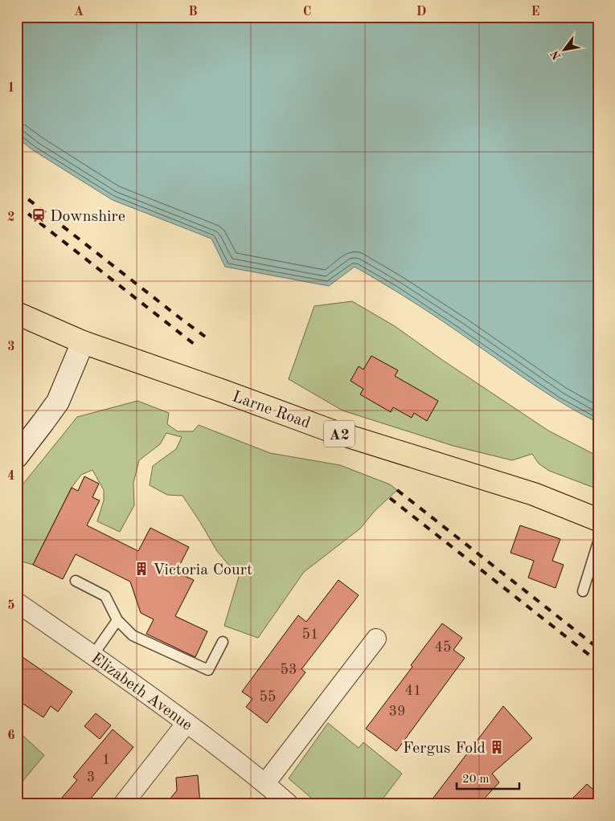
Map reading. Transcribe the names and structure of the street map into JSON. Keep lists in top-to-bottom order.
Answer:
{
  "streets": {
    "main road": ["Larne Road", "A2"],
    "street": ["Elizabeth Avenue"]
  },
  "places": {
    "station": ["Downshire"],
    "building": ["Victoria Court", "Fergus Fold"]
  },
  "house_numbers": [
    "51",
    "45",
    "53",
    "41",
    "55",
    "39",
    "1",
    "3"
  ],
  "scale_bar": "20 m",
  "north": "bottom left",
  "grid": {
    "columns": [
      "A",
      "B",
      "C",
      "D",
      "E"
    ],
    "rows": [
      "1",
      "2",
      "3",
      "4",
      "5",
      "6"
    ]
  }
}
